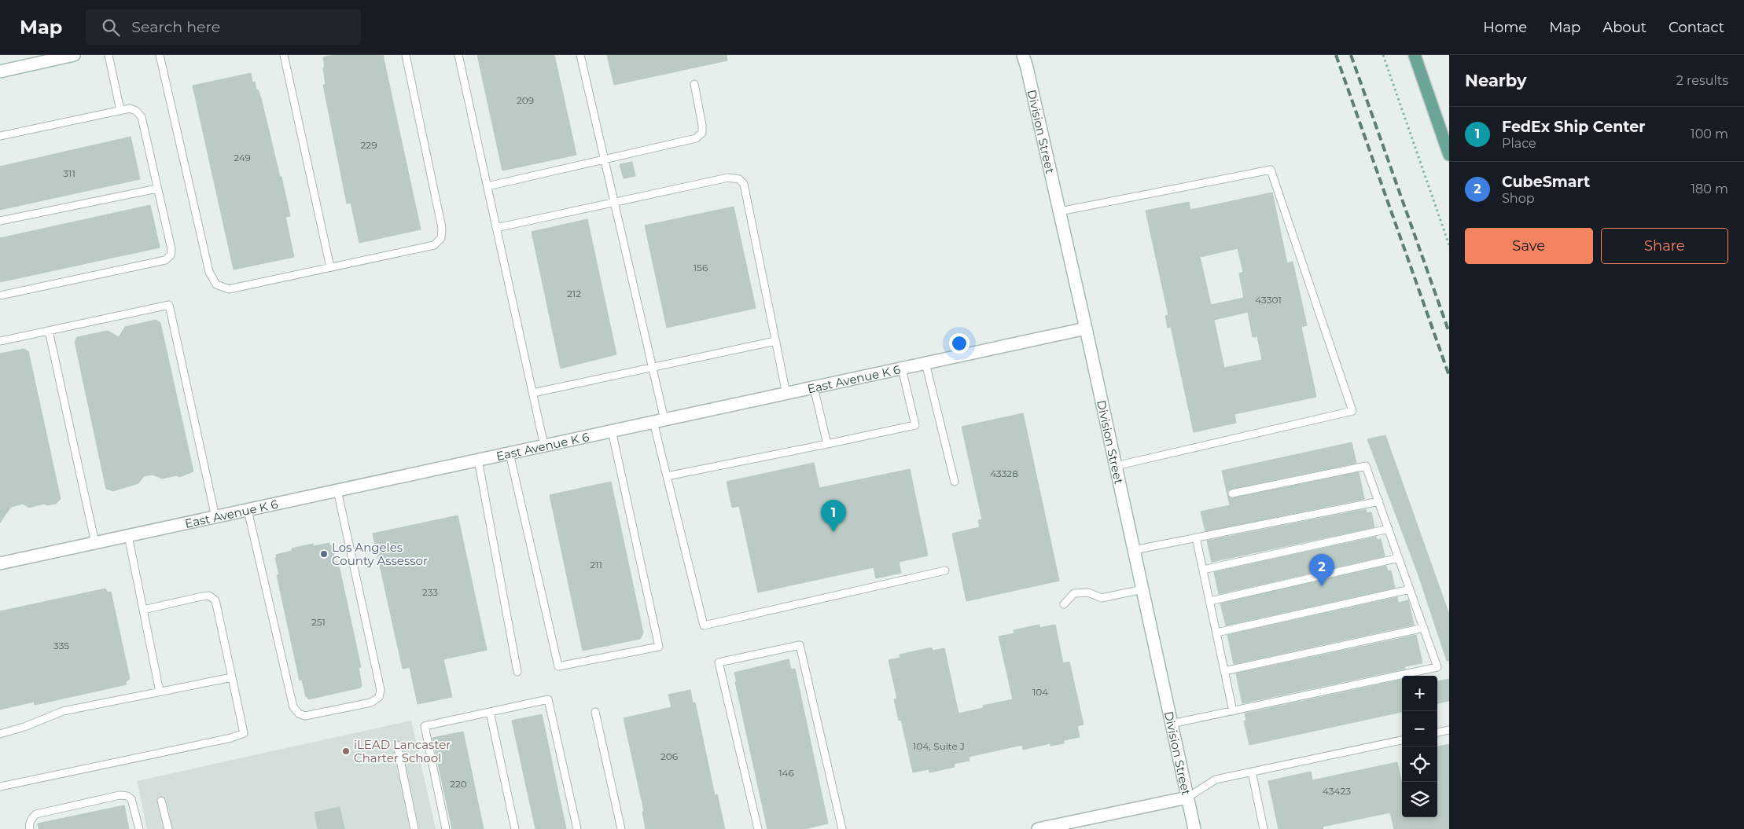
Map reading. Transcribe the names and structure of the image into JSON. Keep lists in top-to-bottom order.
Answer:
{
  "streets": {
    "street": ["Division Street", "East Avenue K 6"]
  },
  "crossings": [
    ["Division Street", "East Avenue K 6"]
  ],
  "places": ["Los Angeles County Assessor", "iLEAD Lancaster Charter School"],
  "house_numbers": [
    "209",
    "229",
    "249",
    "311",
    "156",
    "212",
    "43301",
    "43328",
    "211",
    "233",
    "251",
    "335",
    "104",
    "104, Suite J",
    "206",
    "146",
    "220",
    "43423"
  ],
  "page": {
    "header": "Map",
    "search": "Search here",
    "nav": [
      "Home",
      "Map",
      "About",
      "Contact"
    ],
    "heading": ["Nearby", "2 results"],
    "list": [
      {
        "mark": "1",
        "name": "FedEx Ship Center",
        "note": "Place",
        "value": "100 m"
      },
      {
        "mark": "2",
        "name": "CubeSmart",
        "note": "Shop",
        "value": "180 m"
      }
    ],
    "buttons": ["Save", "Share"],
    "pins": ["1", "2"],
    "map_buttons": ["+", "−"]
  }
}
